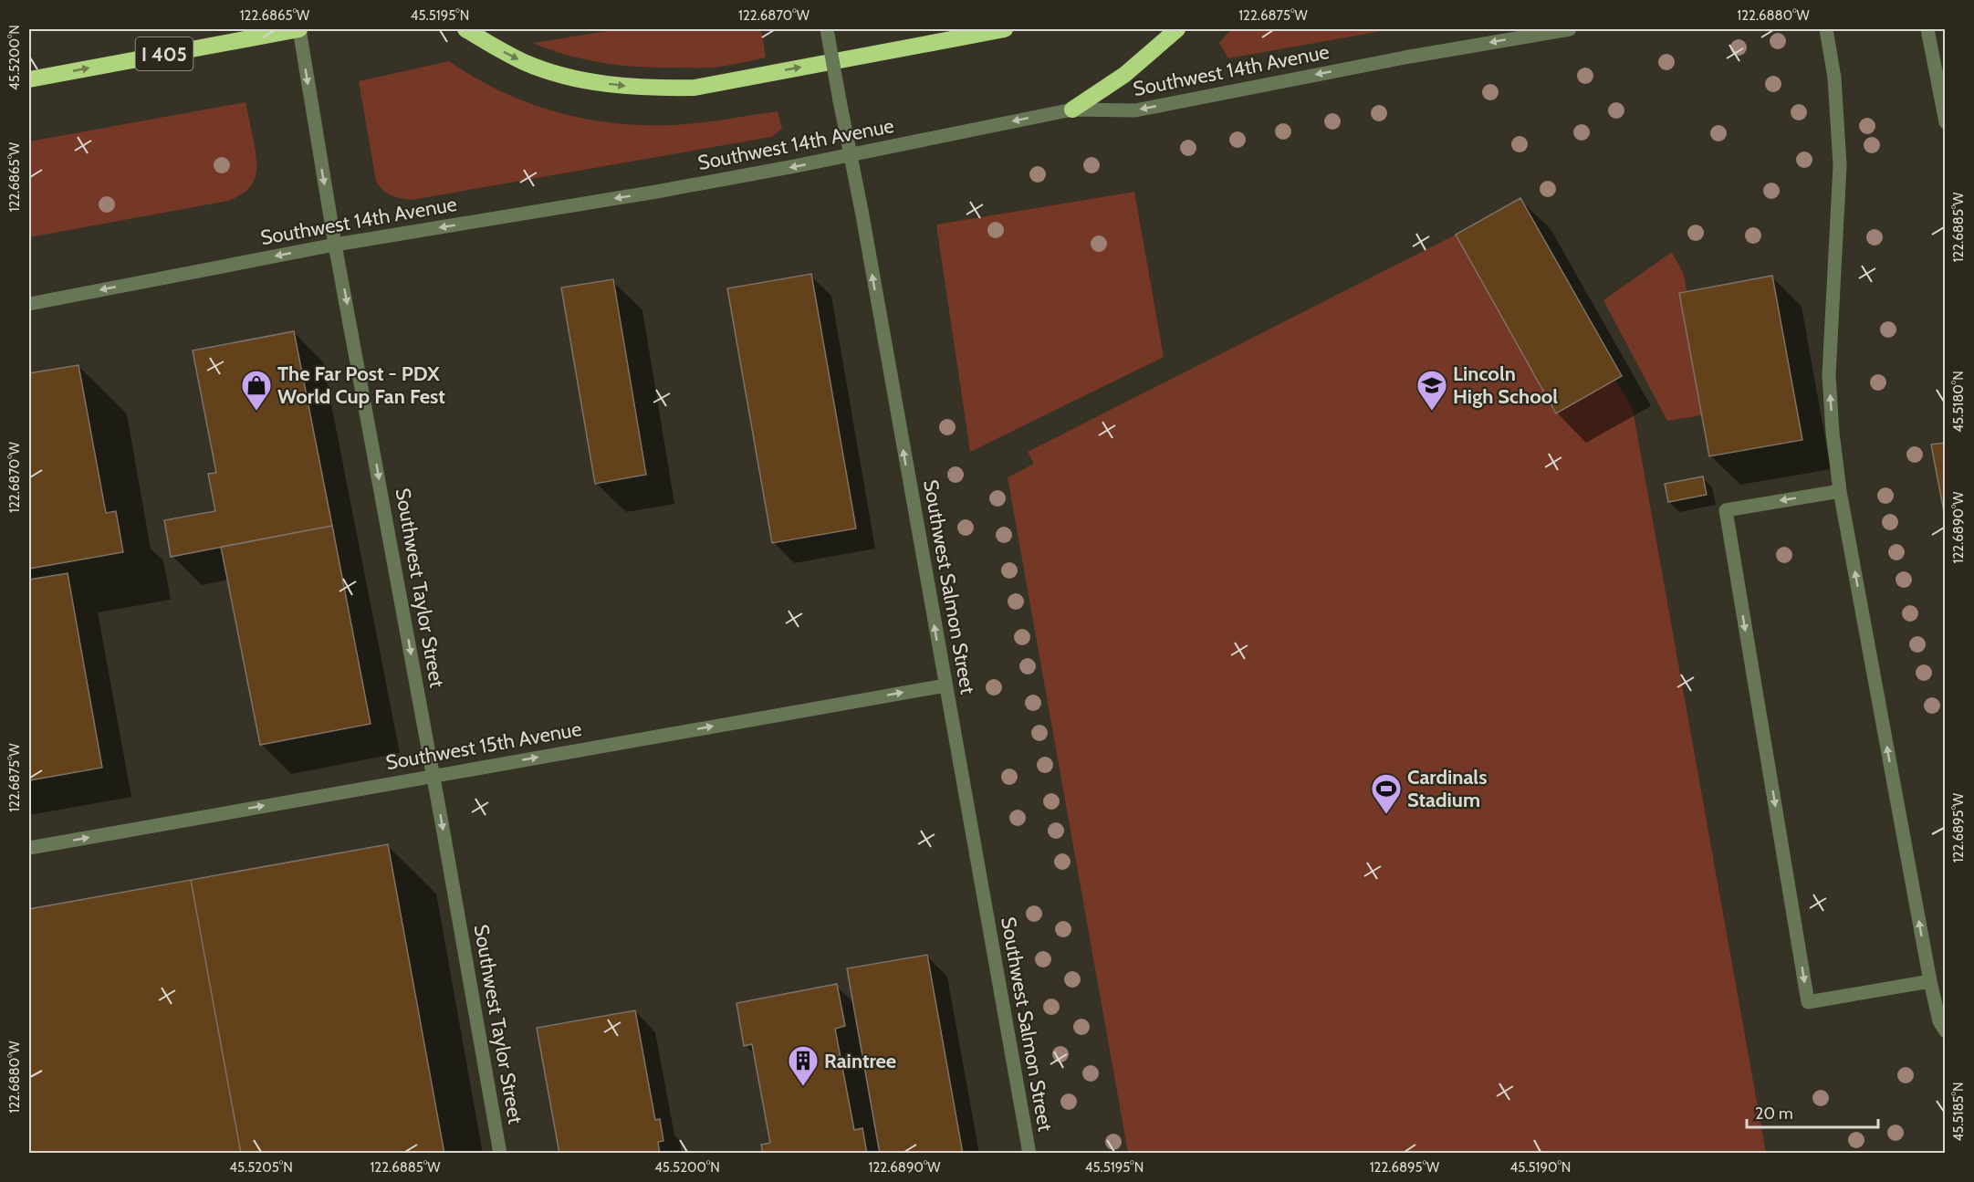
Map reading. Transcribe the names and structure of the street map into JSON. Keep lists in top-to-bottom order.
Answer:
{
  "streets": {
    "highway": ["I 405"],
    "street": [
      "Southwest 14th Avenue",
      "Southwest Salmon Street",
      "Southwest Taylor Street",
      "Southwest 15th Avenue"
    ]
  },
  "crossings": [
    ["I 405", "Southwest Taylor Street"],
    ["Southwest 14th Avenue", "Southwest Salmon Street"],
    ["Southwest 14th Avenue", "Southwest Taylor Street"],
    ["Southwest Salmon Street", "Southwest 15th Avenue"],
    ["Southwest Taylor Street", "Southwest 15th Avenue"]
  ],
  "one_way": [
    "Southwest 14th Avenue",
    "Southwest Salmon Street",
    "Southwest Taylor Street",
    "Southwest 15th Avenue"
  ],
  "places": {
    "shop": ["The Far Post - PDX World Cup Fan Fest"],
    "school or university": ["Lincoln High School"],
    "sports": ["Cardinals Stadium"],
    "building": ["Raintree"]
  },
  "scale_bar": "20 m",
  "coordinates": [
    "122.6865°W",
    "45.5195°N",
    "122.6870°W",
    "122.6875°W",
    "122.6880°W",
    "45.5200°N",
    "122.6885°W",
    "45.5180°N",
    "122.6890°W",
    "122.6895°W",
    "45.5185°N",
    "45.5205°N",
    "45.5190°N"
  ]
}
